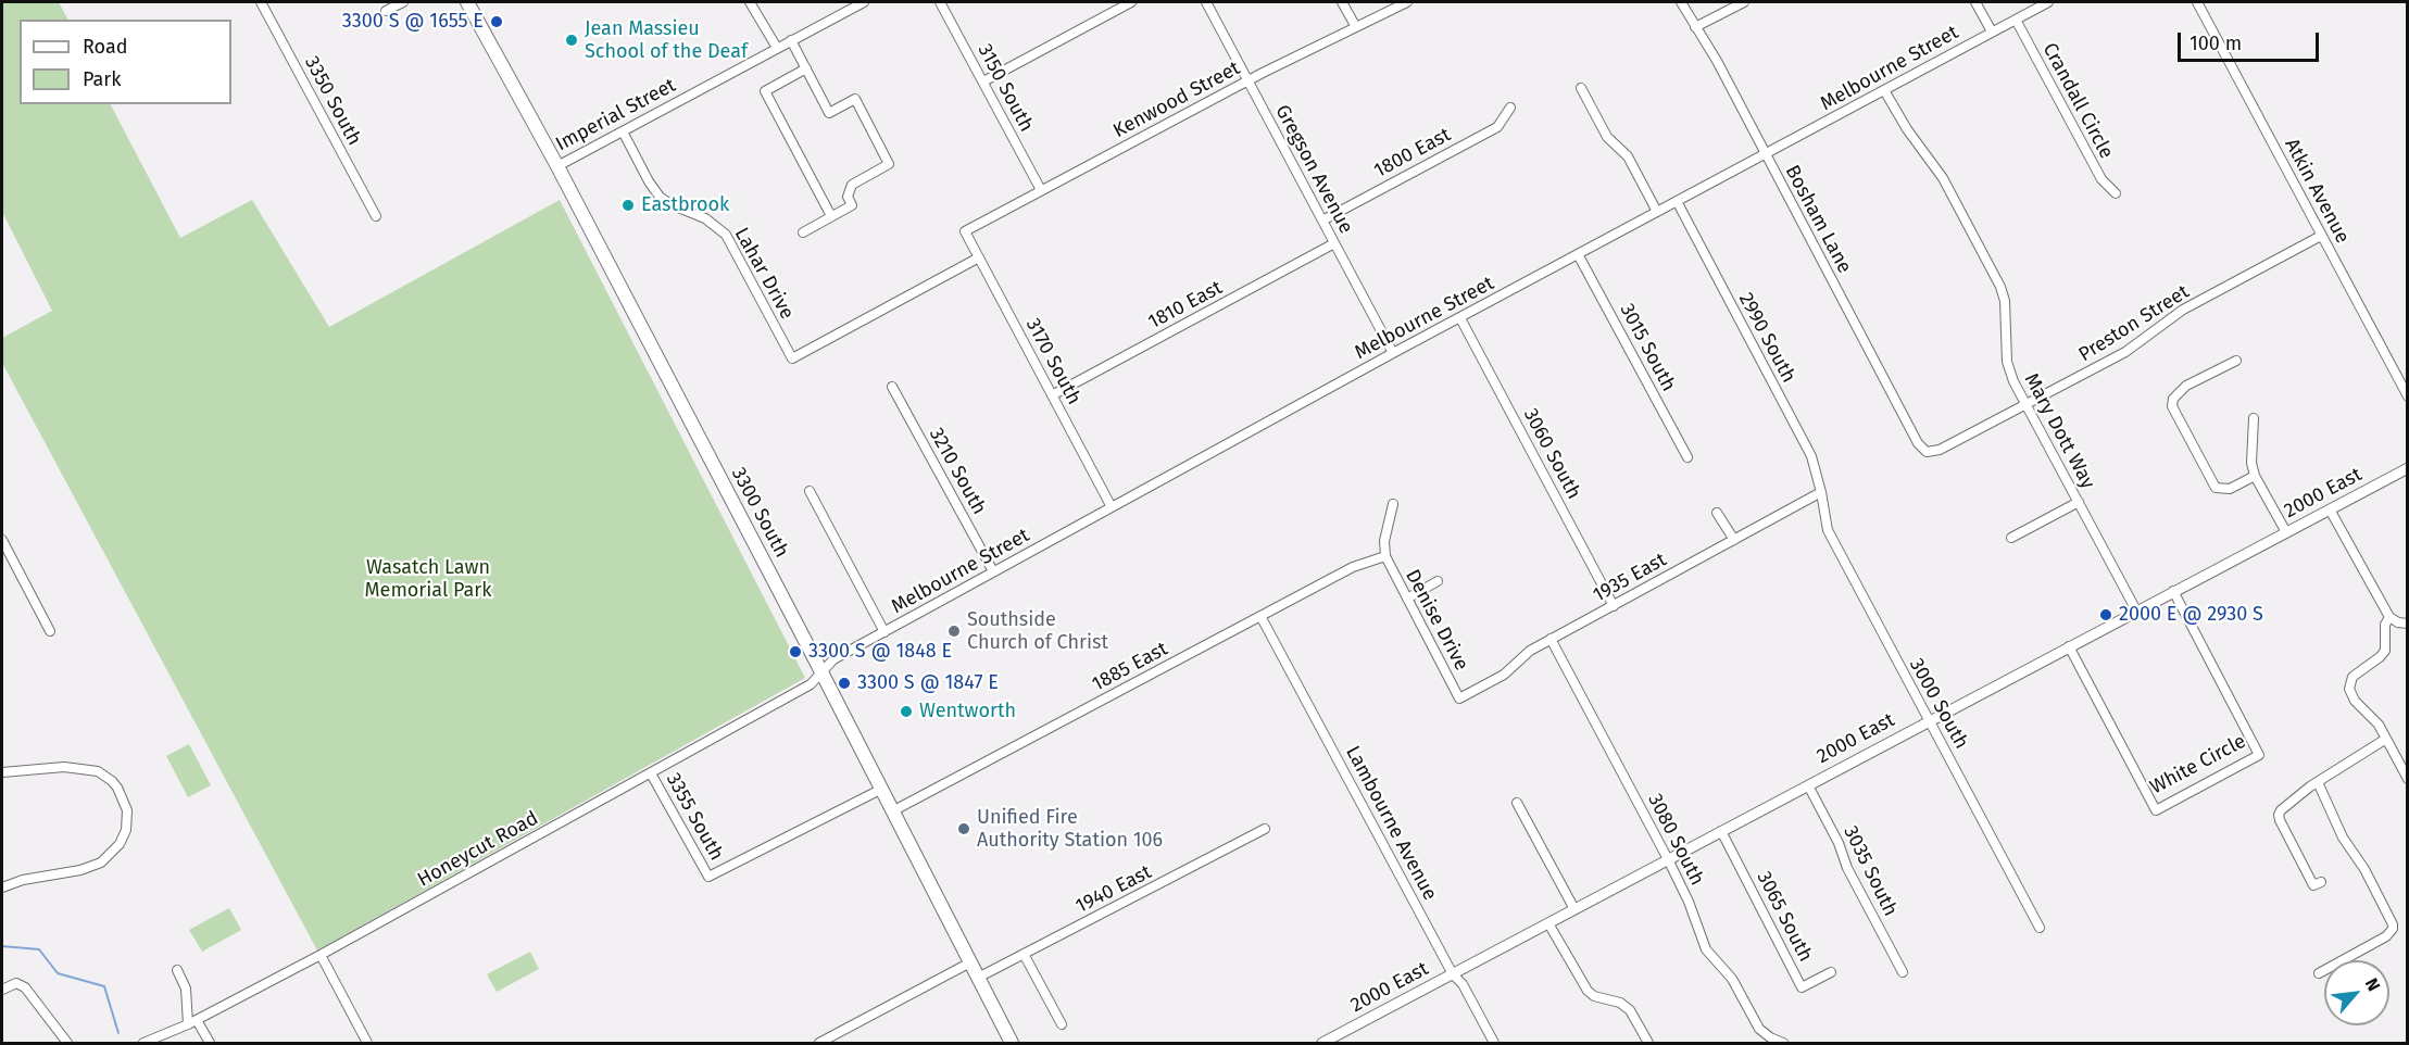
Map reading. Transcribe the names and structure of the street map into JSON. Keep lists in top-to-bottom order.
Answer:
{
  "streets": {
    "main road": ["3300 South"],
    "street": [
      "Melbourne Street",
      "3150 South",
      "Kenwood Street",
      "3350 South",
      "Crandall Circle",
      "Imperial Street",
      "1800 East",
      "Gregson Avenue",
      "Atkin Avenue",
      "Bosham Lane",
      "Lahar Drive",
      "1810 East",
      "Preston Street",
      "2990 South",
      "3015 South",
      "3170 South",
      "Mary Dott Way",
      "3060 South",
      "3210 South",
      "2000 East",
      "1935 East",
      "Denise Drive",
      "1885 East",
      "3000 South",
      "White Circle",
      "3355 South",
      "Lambourne Avenue",
      "3080 South",
      "Honeycut Road",
      "3035 South",
      "1940 East",
      "3065 South"
    ]
  },
  "crossings": [
    ["Melbourne Street", "Crandall Circle"],
    ["Melbourne Street", "Gregson Avenue"],
    ["Melbourne Street", "Bosham Lane"],
    ["Melbourne Street", "2990 South"],
    ["Melbourne Street", "3015 South"],
    ["Melbourne Street", "3170 South"],
    ["Melbourne Street", "Mary Dott Way"],
    ["Melbourne Street", "3060 South"],
    ["Melbourne Street", "3210 South"],
    ["Melbourne Street", "3300 South"],
    ["Melbourne Street", "Honeycut Road"],
    ["3150 South", "Kenwood Street"],
    ["Kenwood Street", "Gregson Avenue"],
    ["Kenwood Street", "3170 South"],
    ["Imperial Street", "Lahar Drive"],
    ["Imperial Street", "3300 South"],
    ["1800 East", "Gregson Avenue"],
    ["Gregson Avenue", "1810 East"],
    ["Atkin Avenue", "Preston Street"],
    ["Bosham Lane", "Preston Street"],
    ["Lahar Drive", "3170 South"],
    ["1810 East", "3170 South"],
    ["Preston Street", "Mary Dott Way"],
    ["2990 South", "1935 East"],
    ["2990 South", "3000 South"],
    ["Mary Dott Way", "2000 East"],
    ["3060 South", "1935 East"],
    ["2000 East", "3000 South"],
    ["2000 East", "White Circle"],
    ["2000 East", "Lambourne Avenue"],
    ["2000 East", "3080 South"],
    ["2000 East", "3035 South"],
    ["2000 East", "3065 South"],
    ["3300 South", "1885 East"],
    ["3300 South", "3355 South"],
    ["3300 South", "Honeycut Road"],
    ["3300 South", "1940 East"],
    ["1935 East", "Denise Drive"],
    ["1935 East", "3000 South"],
    ["1935 East", "3080 South"],
    ["Denise Drive", "1885 East"],
    ["1885 East", "Lambourne Avenue"],
    ["3355 South", "Honeycut Road"]
  ],
  "parks": ["Wasatch Lawn Memorial Park"],
  "places": [
    "3300 S @ 1655 E",
    "Jean Massieu School of the Deaf",
    "Eastbrook",
    "2000 E @ 2930 S",
    "Southside Church of Christ",
    "3300 S @ 1848 E",
    "3300 S @ 1847 E",
    "Wentworth",
    "Unified Fire Authority Station 106"
  ],
  "legend": ["Road", "Park"],
  "scale_bar": "100 m",
  "north": "top right"
}
